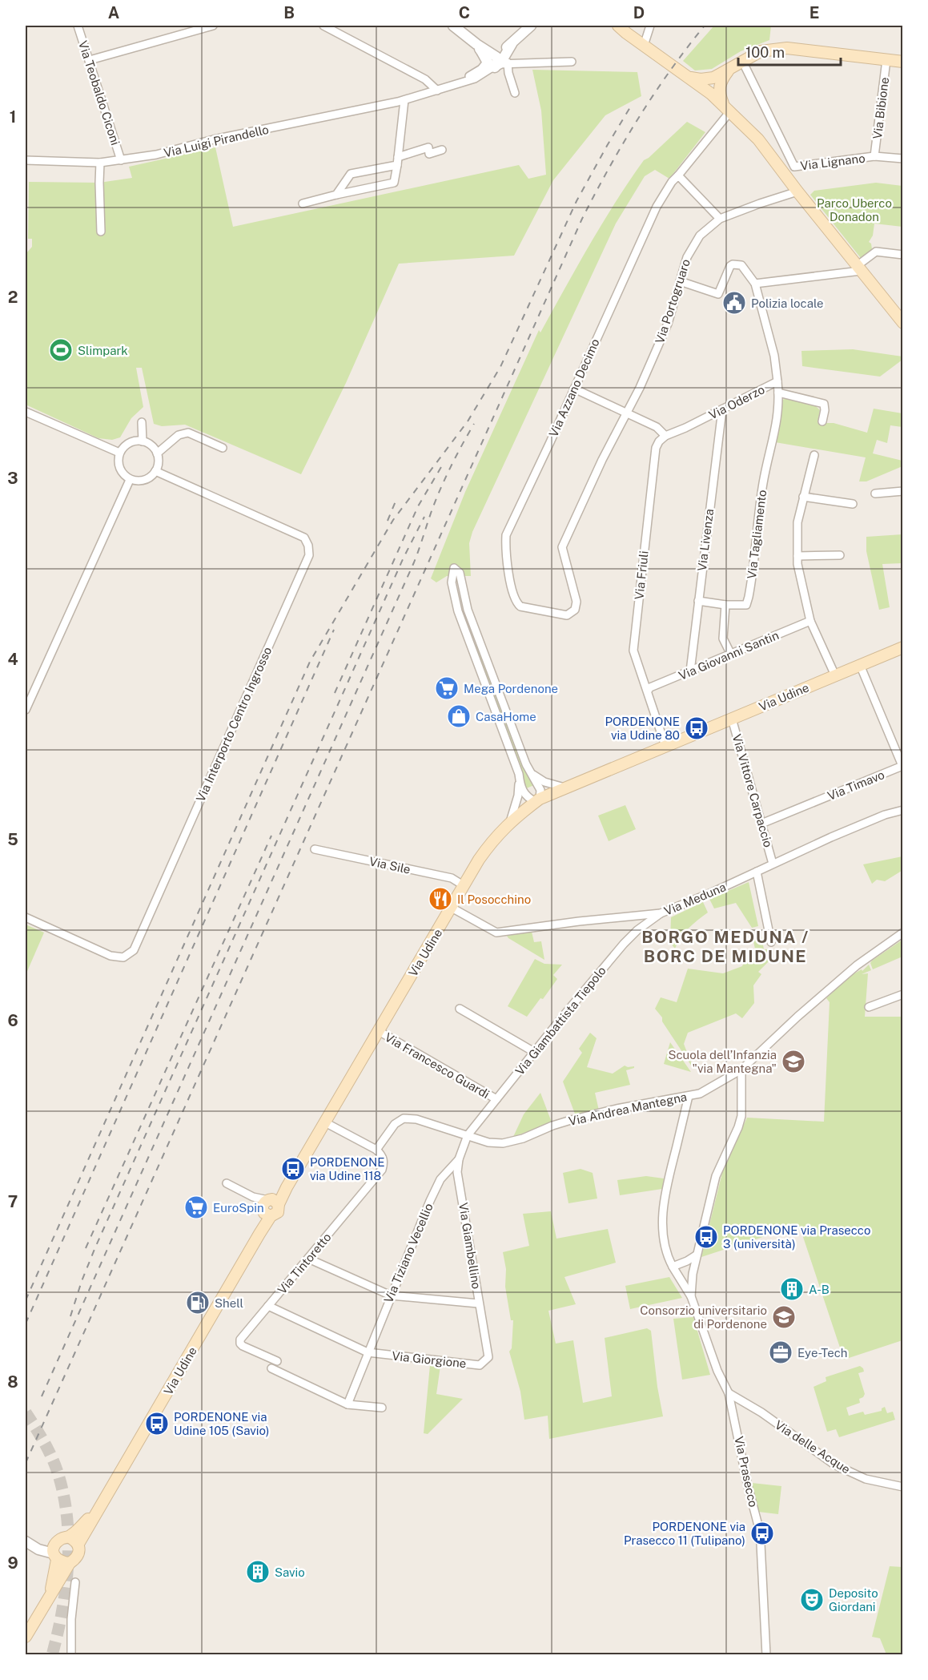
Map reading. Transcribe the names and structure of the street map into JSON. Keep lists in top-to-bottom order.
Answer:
{
  "streets": {
    "main road": ["Via Udine"],
    "street": [
      "Via Teobaldo Ciconi",
      "Via Bibione",
      "Via Luigi Pirandello",
      "Via Lignano",
      "Via Portogruaro",
      "Via Azzano Decimo",
      "Via Oderzo",
      "Via Tagliamento",
      "Via Livenza",
      "Via Friuli",
      "Via Giovanni Santin",
      "Via Interporto Centro Ingrosso",
      "Via Timavo",
      "Via Vittore Carpaccio",
      "Via Sile",
      "Via Meduna",
      "Via Giambattista Tiepolo",
      "Via Francesco Guardi",
      "Via Andrea Mantegna",
      "Via Giambellino",
      "Via Tiziano Vecellio",
      "Via Tintoretto",
      "Via Giorgione",
      "Via delle Acque",
      "Via Prasecco"
    ]
  },
  "crossings": [
    ["Via Teobaldo Ciconi", "Via Luigi Pirandello"],
    ["Via Bibione", "Via Lignano"],
    ["Via Portogruaro", "Via Azzano Decimo"],
    ["Via Portogruaro", "Via Oderzo"],
    ["Via Oderzo", "Via Tagliamento"],
    ["Via Oderzo", "Via Livenza"],
    ["Via Oderzo", "Via Friuli"],
    ["Via Livenza", "Via Giovanni Santin"],
    ["Via Friuli", "Via Giovanni Santin"],
    ["Via Friuli", "Via Udine"],
    ["Via Udine", "Via Timavo"],
    ["Via Udine", "Via Vittore Carpaccio"],
    ["Via Udine", "Via Sile"],
    ["Via Udine", "Via Meduna"],
    ["Via Udine", "Via Francesco Guardi"],
    ["Via Timavo", "Via Vittore Carpaccio"],
    ["Via Vittore Carpaccio", "Via Meduna"],
    ["Via Meduna", "Via Giambattista Tiepolo"],
    ["Via Giambattista Tiepolo", "Via Francesco Guardi"],
    ["Via Giambattista Tiepolo", "Via Andrea Mantegna"],
    ["Via Giambattista Tiepolo", "Via Giambellino"],
    ["Via Andrea Mantegna", "Via Giambellino"],
    ["Via Andrea Mantegna", "Via Tintoretto"],
    ["Via Andrea Mantegna", "Via Prasecco"],
    ["Via Giambellino", "Via Tiziano Vecellio"],
    ["Via Giambellino", "Via Giorgione"],
    ["Via Tiziano Vecellio", "Via Giorgione"],
    ["Via Tintoretto", "Via Giorgione"],
    ["Via delle Acque", "Via Prasecco"]
  ],
  "districts": ["BORGO MEDUNA / BORC DE MIDUNE"],
  "parks": ["Parco Uberco Donadon"],
  "places": {
    "public building": ["Polizia locale"],
    "sports": ["Slimpark"],
    "supermarket": ["Mega Pordenone", "EuroSpin"],
    "shop": ["CasaHome"],
    "bus stop": [
      "PORDENONE via Udine 80",
      "PORDENONE via Udine 118",
      "PORDENONE via Prasecco 3 (università)",
      "PORDENONE via Udine 105 (Savio)",
      "PORDENONE via Prasecco 11 (Tulipano)"
    ],
    "restaurant": ["Il Posocchino"],
    "school or university": ["Scuola dell’Infanzia \"via Mantegna\"", "Consorzio universitario di Pordenone"],
    "building": ["A-B", "Savio"],
    "fuel station": ["Shell"],
    "office": ["Eye-Tech"],
    "theatre": ["Deposito Giordani"]
  },
  "scale_bar": "100 m",
  "grid": {
    "columns": [
      "A",
      "B",
      "C",
      "D",
      "E"
    ],
    "rows": [
      "1",
      "2",
      "3",
      "4",
      "5",
      "6",
      "7",
      "8",
      "9"
    ]
  }
}
